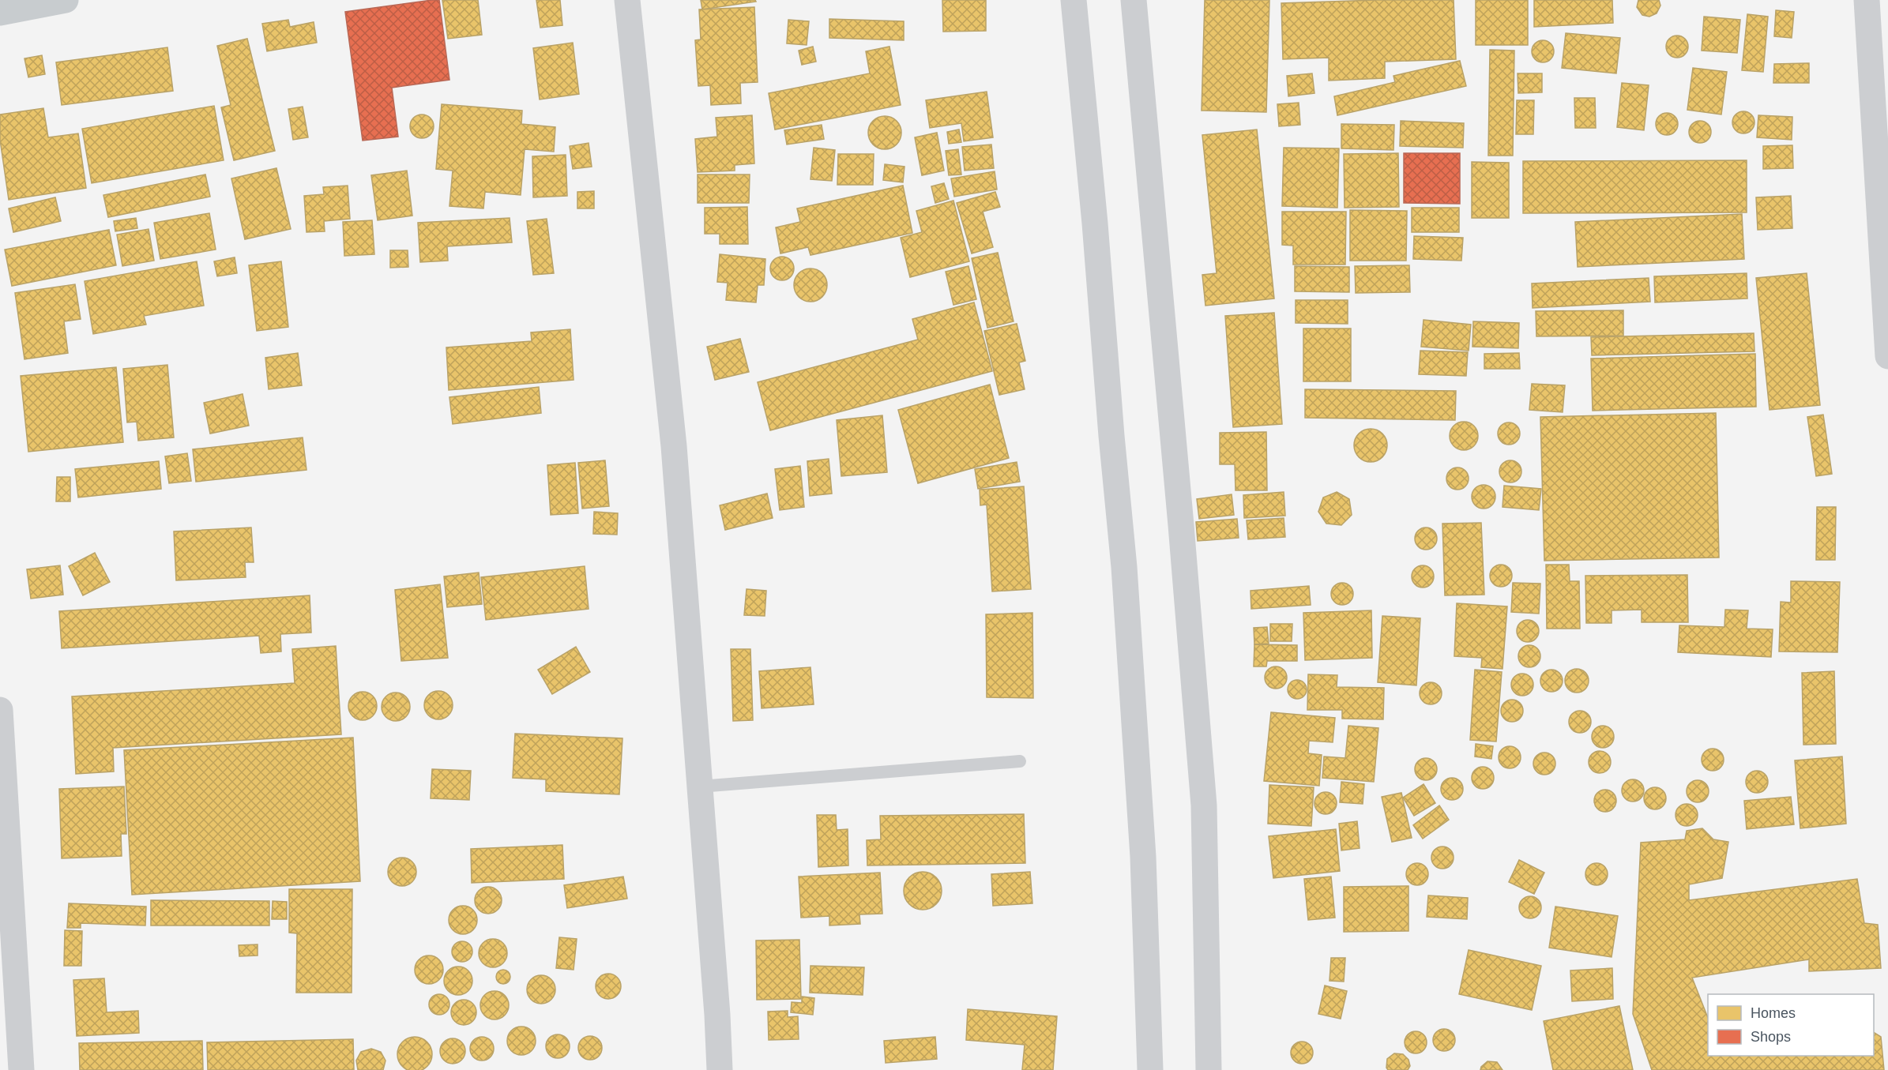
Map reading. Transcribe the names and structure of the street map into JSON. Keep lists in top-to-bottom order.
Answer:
{
  "legend": ["Homes", "Shops"]
}
